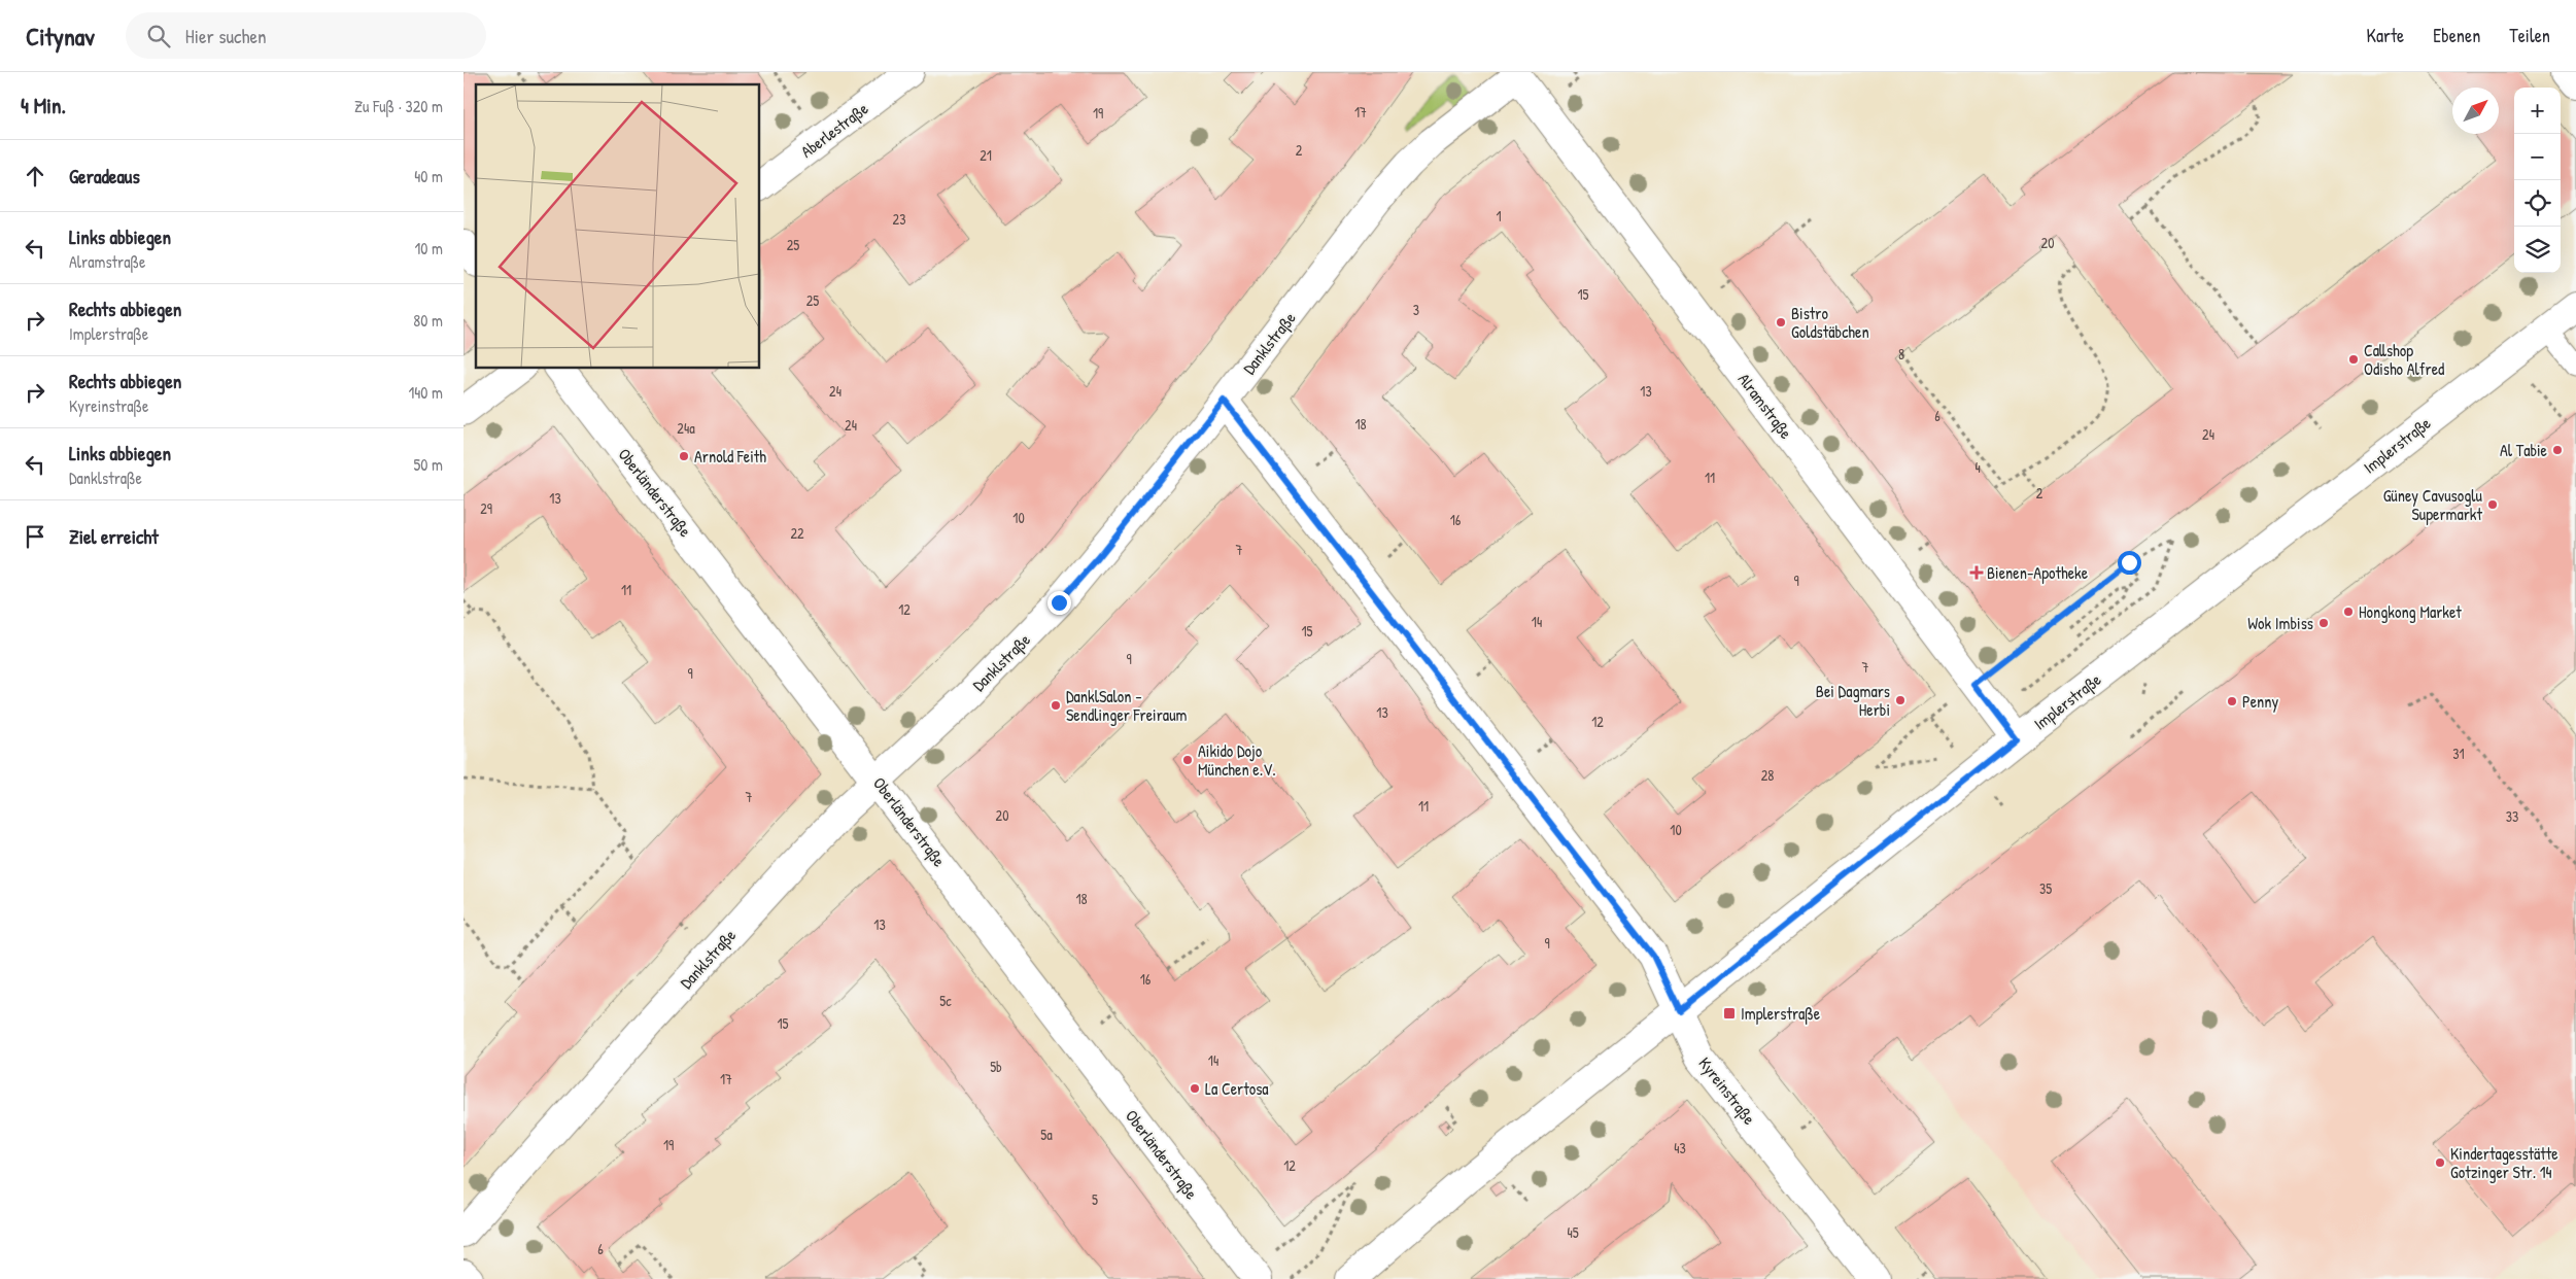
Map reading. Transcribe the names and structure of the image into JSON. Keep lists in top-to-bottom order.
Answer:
{
  "streets": {
    "street": [
      "Aberlestraße",
      "Danklstraße",
      "Alramstraße",
      "Implerstraße",
      "Oberländerstraße",
      "Kyreinstraße"
    ]
  },
  "crossings": [
    ["Danklstraße", "Alramstraße"],
    ["Danklstraße", "Oberländerstraße"],
    ["Danklstraße", "Kyreinstraße"],
    ["Alramstraße", "Implerstraße"],
    ["Implerstraße", "Kyreinstraße"]
  ],
  "places": {
    "other": [
      "Bistro Goldstäbchen",
      "Callshop Odisho Alfred",
      "Al Tabie",
      "Arnold Feith",
      "Güney Cavusoglu Supermarkt",
      "Hongkong Market",
      "Wok Imbiss",
      "Bei Dagmars Herbi",
      "Penny",
      "DanklSalon - Sendlinger Freiraum",
      "Aikido Dojo München e.V.",
      "La Certosa",
      "Kindertagesstätte Gotzinger Str. 14"
    ],
    "health": ["Bienen-Apotheke"],
    "transit": ["Implerstraße"]
  },
  "house_numbers": [
    "17",
    "19",
    "2",
    "21",
    "1",
    "23",
    "20",
    "25",
    "15",
    "25",
    "3",
    "8",
    "24",
    "13",
    "6",
    "18",
    "24",
    "24a",
    "24",
    "4",
    "11",
    "2",
    "13",
    "29",
    "10",
    "16",
    "22",
    "7",
    "9",
    "11",
    "12",
    "14",
    "15",
    "9",
    "7",
    "9",
    "13",
    "12",
    "31",
    "28",
    "7",
    "11",
    "20",
    "33",
    "10",
    "35",
    "18",
    "13",
    "9",
    "16",
    "5c",
    "15",
    "14",
    "5b",
    "17",
    "5a",
    "19",
    "43",
    "12",
    "5",
    "45",
    "6"
  ],
  "north": "top right",
  "page": {
    "header": "Citynav",
    "search": "Hier suchen",
    "nav": ["Karte", "Ebenen", "Teilen"],
    "heading": ["4 Min.", "Zu Fuß · 320 m"],
    "map_buttons": ["+", "−"],
    "list": [
      ["Geradeaus", "40 m"],
      ["Links abbiegen", "Alramstraße", "10 m"],
      ["Rechts abbiegen", "Implerstraße", "80 m"],
      ["Rechts abbiegen", "Kyreinstraße", "140 m"],
      ["Links abbiegen", "Danklstraße", "50 m"],
      "Ziel erreicht"
    ]
  }
}
